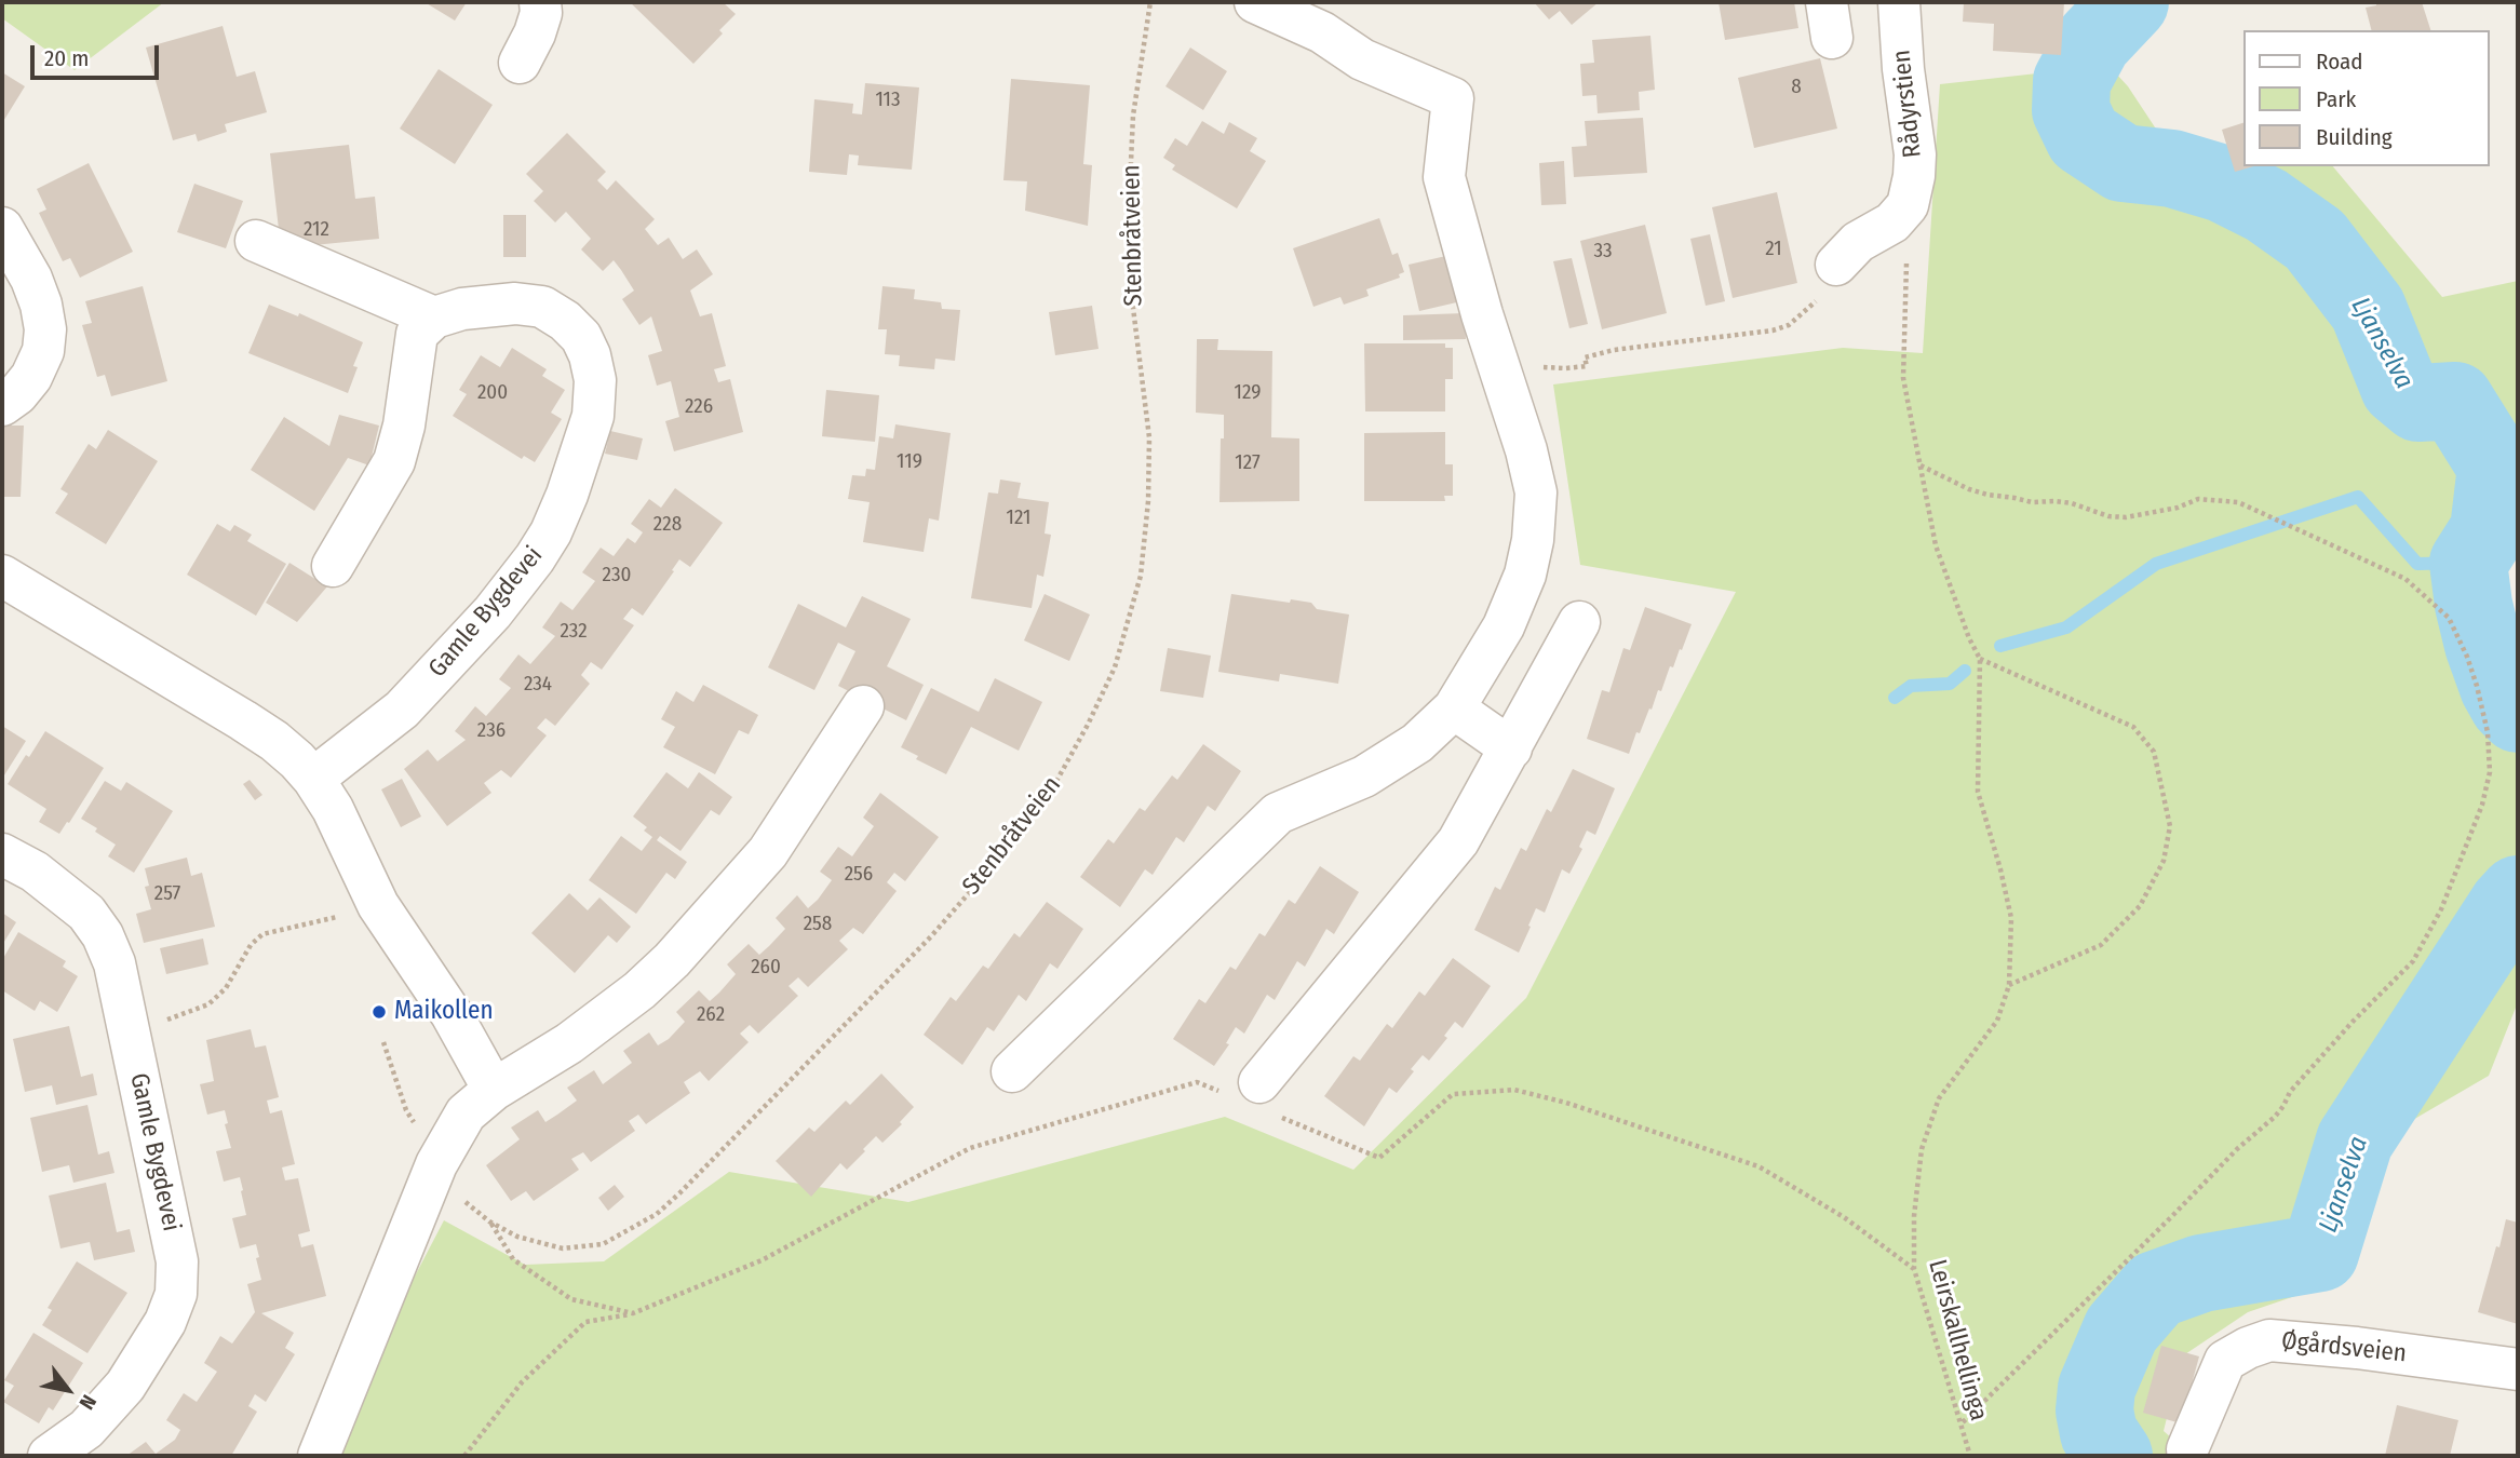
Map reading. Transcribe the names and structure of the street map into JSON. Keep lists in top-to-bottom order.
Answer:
{
  "streets": {
    "street": ["Rådyrstien", "Gamle Bygdevei", "Øgårdsveien"],
    "path": ["Stenbråtveien", "Leirskallhellinga"]
  },
  "water": ["Ljanselva"],
  "places": ["Maikollen"],
  "house_numbers": [
    "8",
    "113",
    "212",
    "21",
    "33",
    "200",
    "129",
    "226",
    "119",
    "127",
    "121",
    "228",
    "230",
    "232",
    "234",
    "236",
    "256",
    "257",
    "258",
    "260",
    "262"
  ],
  "legend": ["Road", "Park", "Building"],
  "scale_bar": "20 m",
  "north": "bottom right"
}
